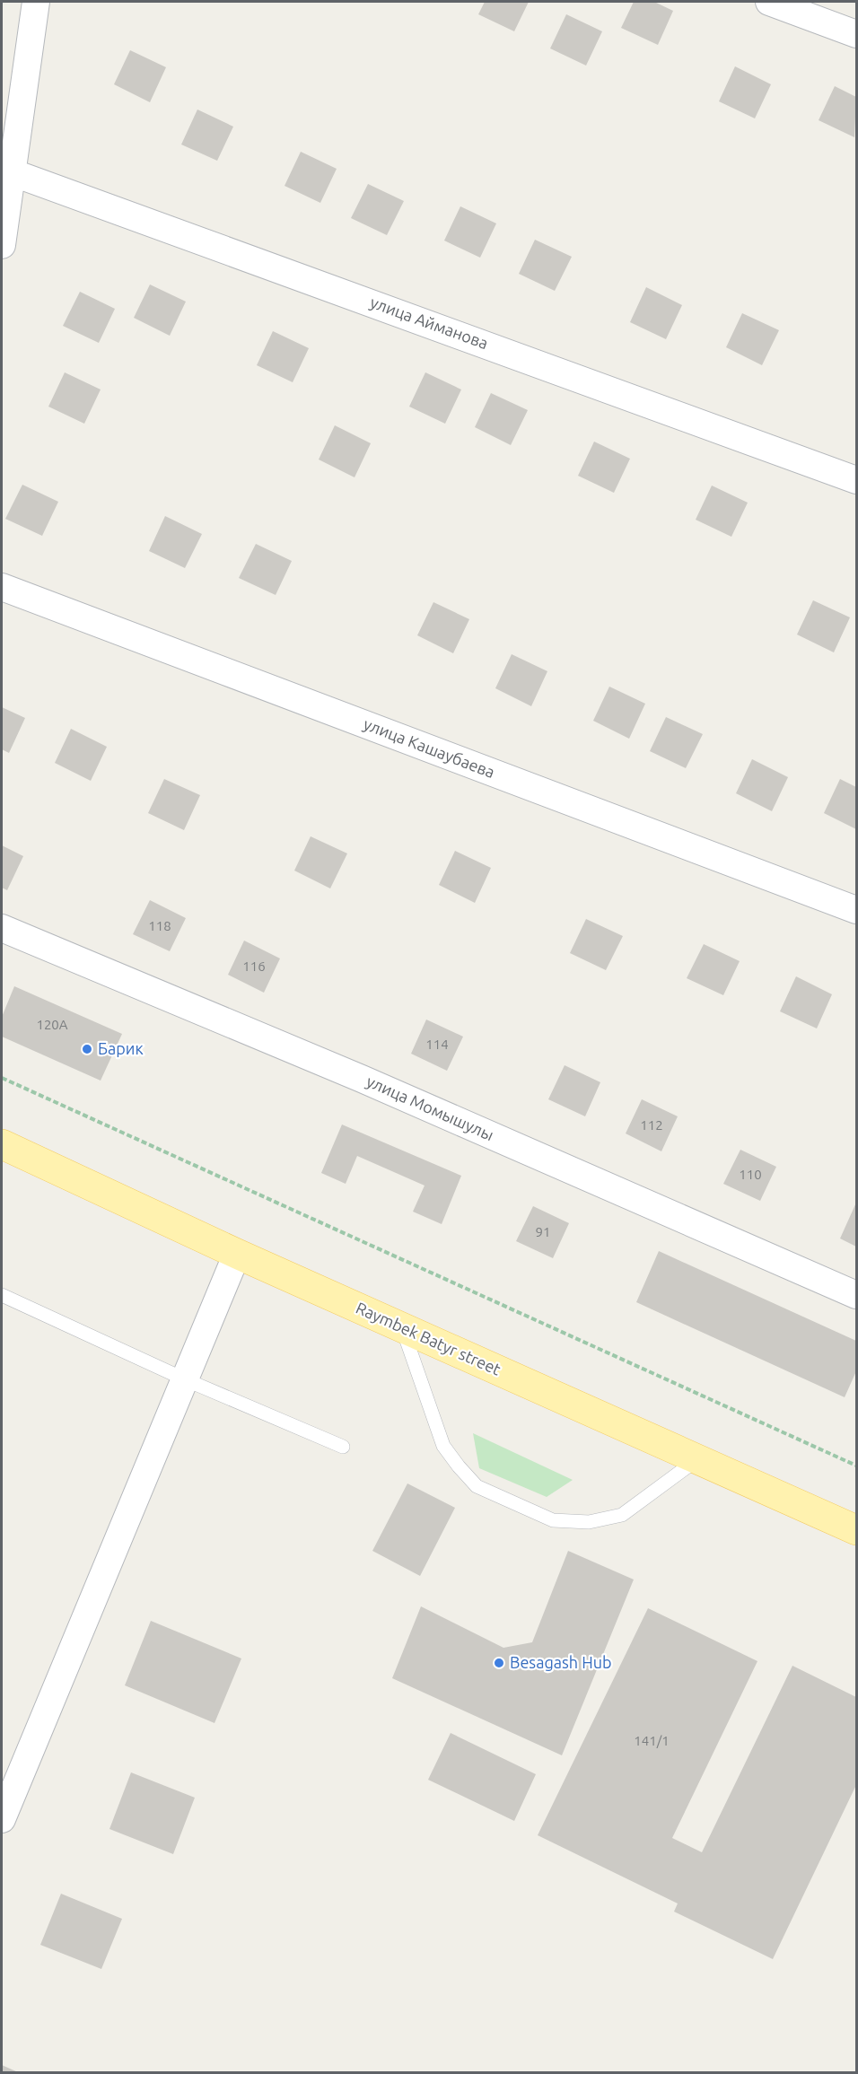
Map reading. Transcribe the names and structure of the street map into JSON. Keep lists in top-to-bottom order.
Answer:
{
  "streets": {
    "main road": ["Raymbek Batyr street"],
    "street": ["улица Айманова", "улица Кашаубаева", "улица Момышулы"]
  },
  "places": ["Барик", "Besagash Hub"],
  "house_numbers": [
    "118",
    "116",
    "120А",
    "114",
    "112",
    "110",
    "91",
    "141/1"
  ]
}
